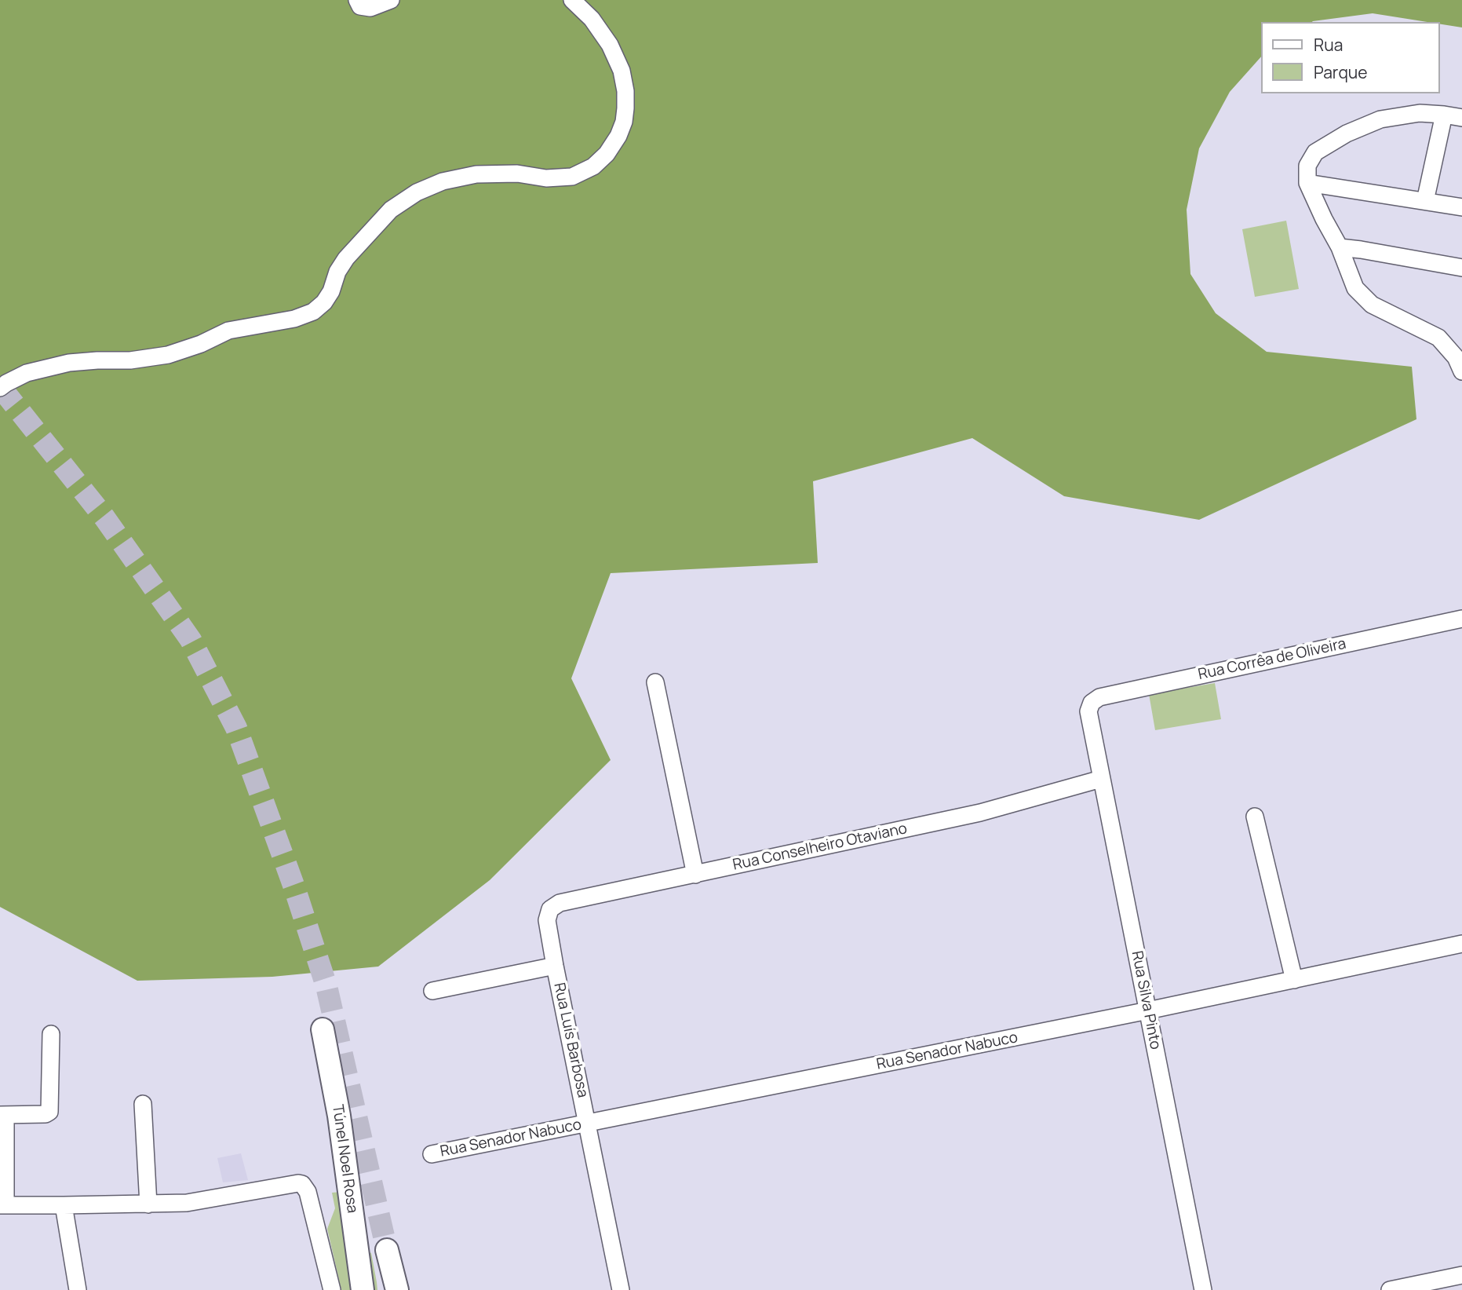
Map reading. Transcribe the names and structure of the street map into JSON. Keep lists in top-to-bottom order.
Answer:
{
  "streets": {
    "main road": ["Túnel Noel Rosa"],
    "street": [
      "Rua Corrêa de Oliveira",
      "Rua Conselheiro Otaviano",
      "Rua Silva Pinto",
      "Rua Luís Barbosa",
      "Rua Senador Nabuco"
    ]
  },
  "crossings": [
    ["Rua Corrêa de Oliveira", "Rua Silva Pinto"],
    ["Rua Conselheiro Otaviano", "Rua Silva Pinto"],
    ["Rua Conselheiro Otaviano", "Rua Luís Barbosa"],
    ["Rua Silva Pinto", "Rua Senador Nabuco"],
    ["Rua Luís Barbosa", "Rua Senador Nabuco"]
  ],
  "legend": ["Rua", "Parque"]
}
